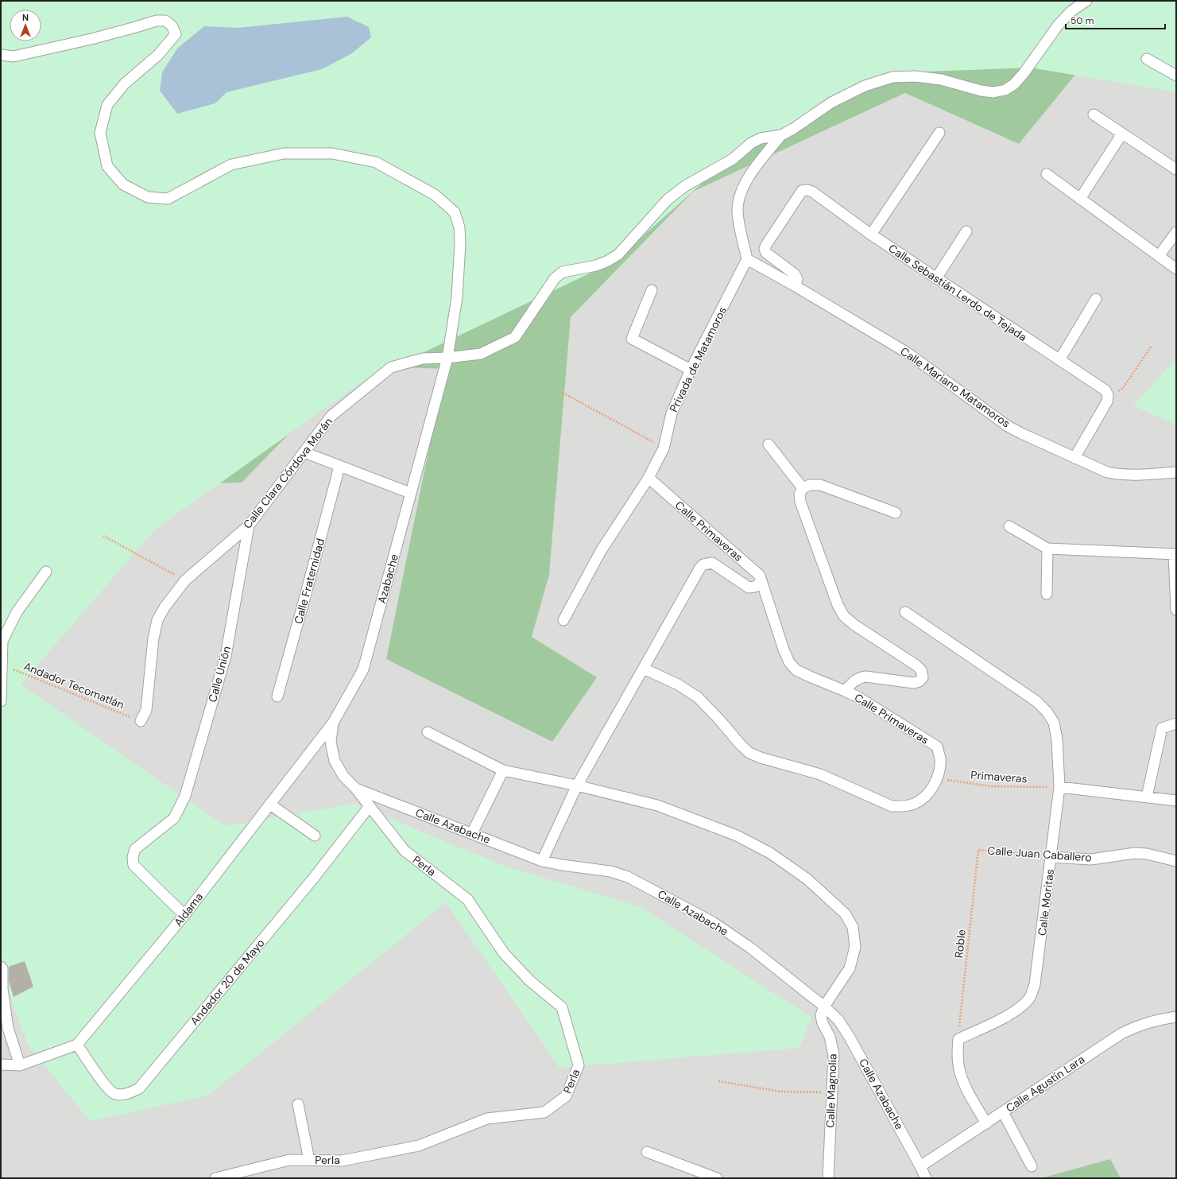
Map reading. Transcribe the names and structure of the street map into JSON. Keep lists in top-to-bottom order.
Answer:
{
  "streets": {
    "street": [
      "Calle Sebastián Lerdo de Tejada",
      "Privada de Matamoros",
      "Calle Mariano Matamoros",
      "Calle Clara Córdova Morán",
      "Calle Primaveras",
      "Azabache",
      "Calle Fraternidad",
      "Calle Unión",
      "Calle Azabache",
      "Calle Juan Caballero",
      "Perla",
      "Calle Moritas",
      "Aldama",
      "Andador 20 de Mayo",
      "Calle Agustín Lara",
      "Calle Magnolia"
    ],
    "path": ["Andador Tecomatlán", "Primaveras", "Roble"]
  },
  "crossings": [
    ["Calle Sebastián Lerdo de Tejada", "Calle Mariano Matamoros"],
    ["Privada de Matamoros", "Calle Mariano Matamoros"],
    ["Privada de Matamoros", "Calle Primaveras"],
    ["Calle Clara Córdova Morán", "Azabache"],
    ["Calle Clara Córdova Morán", "Calle Unión"],
    ["Calle Clara Córdova Morán", "Andador Tecomatlán"],
    ["Calle Primaveras", "Primaveras"],
    ["Azabache", "Calle Azabache"],
    ["Azabache", "Perla"],
    ["Azabache", "Aldama"],
    ["Calle Unión", "Aldama"],
    ["Primaveras", "Calle Moritas"],
    ["Calle Azabache", "Perla"],
    ["Calle Azabache", "Calle Agustín Lara"],
    ["Calle Azabache", "Calle Magnolia"],
    ["Calle Juan Caballero", "Calle Moritas"],
    ["Calle Juan Caballero", "Roble"],
    ["Perla", "Andador 20 de Mayo"],
    ["Calle Moritas", "Roble"],
    ["Aldama", "Andador 20 de Mayo"]
  ],
  "scale_bar": "50 m",
  "north": "top"
}
